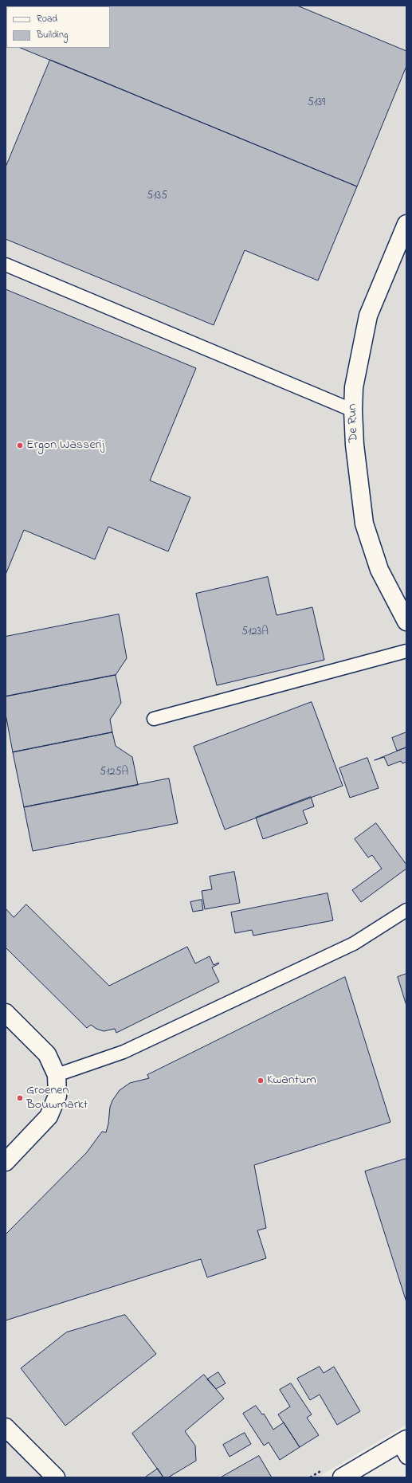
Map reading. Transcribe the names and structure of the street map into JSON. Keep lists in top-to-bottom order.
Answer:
{
  "streets": {
    "street": ["De Run"]
  },
  "places": ["Ergon Wasserij", "Kwantum", "Groenen Bouwmarkt"],
  "house_numbers": [
    "5139",
    "5135",
    "5123A",
    "5125A"
  ],
  "legend": ["Road", "Building"]
}
